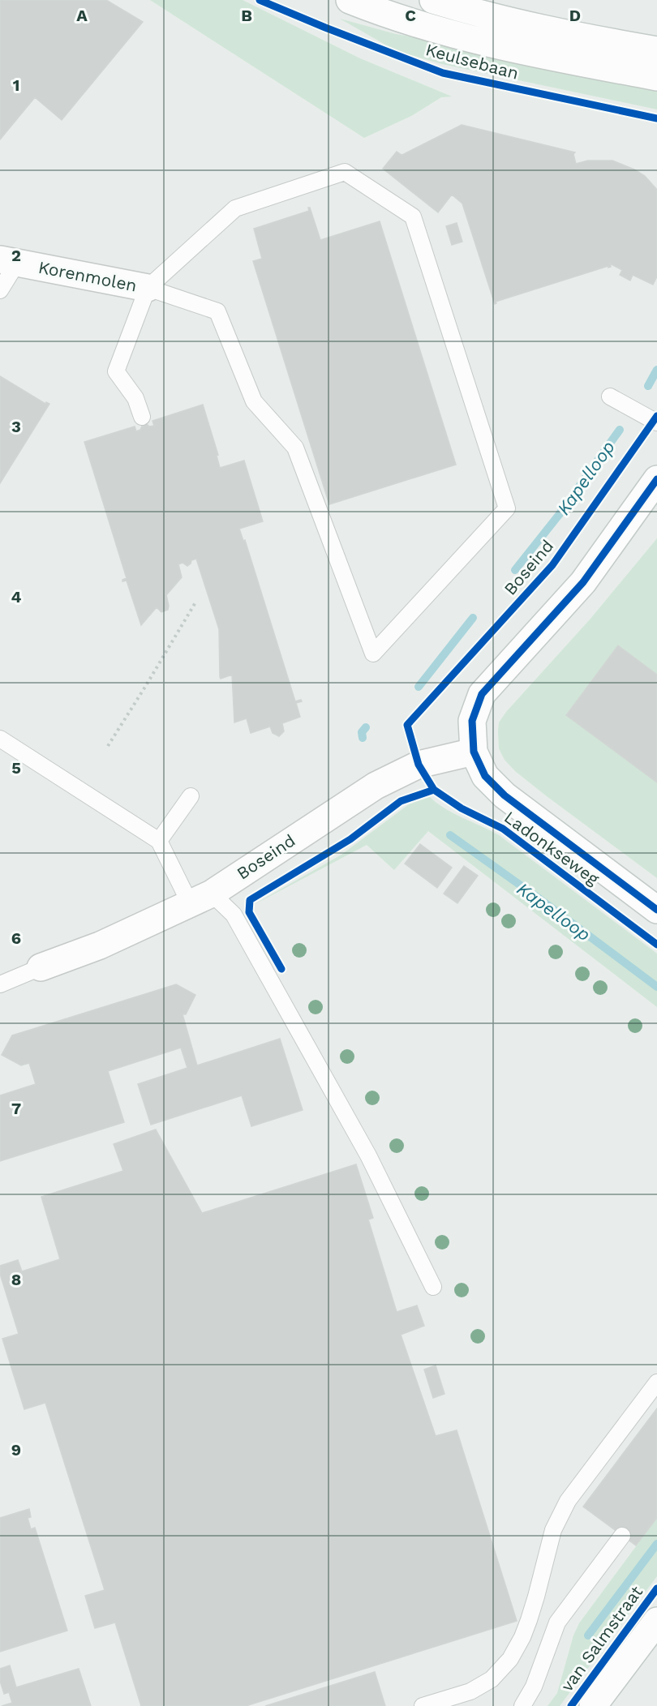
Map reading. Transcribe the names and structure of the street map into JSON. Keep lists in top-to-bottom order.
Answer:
{
  "streets": {
    "street": [
      "Keulsebaan",
      "Korenmolen",
      "Boseind",
      "Ladonkseweg",
      "van Salmstraat"
    ]
  },
  "crossings": [
    ["Boseind", "Ladonkseweg"]
  ],
  "water": ["Kapelloop"],
  "grid": {
    "columns": [
      "A",
      "B",
      "C",
      "D"
    ],
    "rows": [
      "1",
      "2",
      "3",
      "4",
      "5",
      "6",
      "7",
      "8",
      "9"
    ]
  }
}
